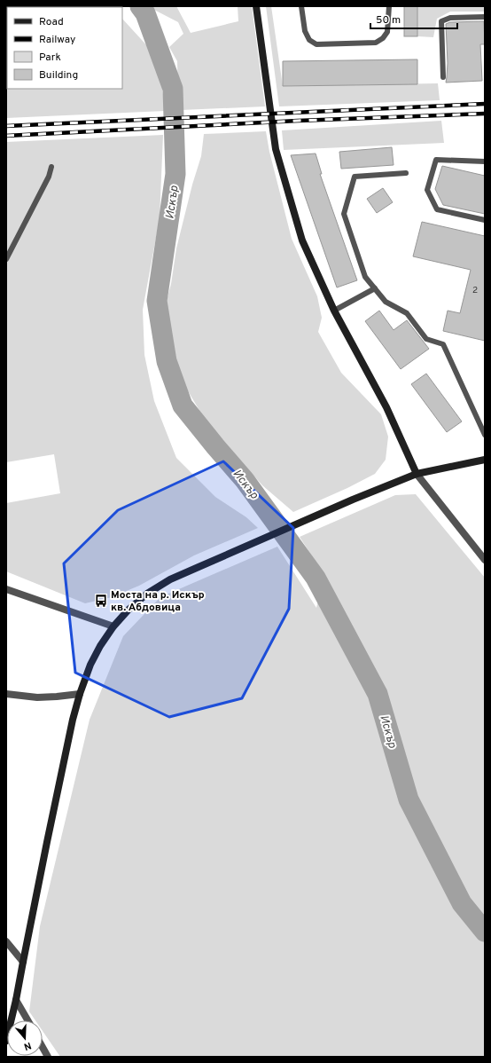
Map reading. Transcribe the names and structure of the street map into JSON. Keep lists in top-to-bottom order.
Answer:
{
  "water": ["Искър"],
  "places": {
    "bus stop": ["Моста на р. Искър кв. Абдовица"]
  },
  "house_numbers": ["2"],
  "legend": [
    "Road",
    "Railway",
    "Park",
    "Building"
  ],
  "scale_bar": "50 m",
  "north": "bottom"
}
